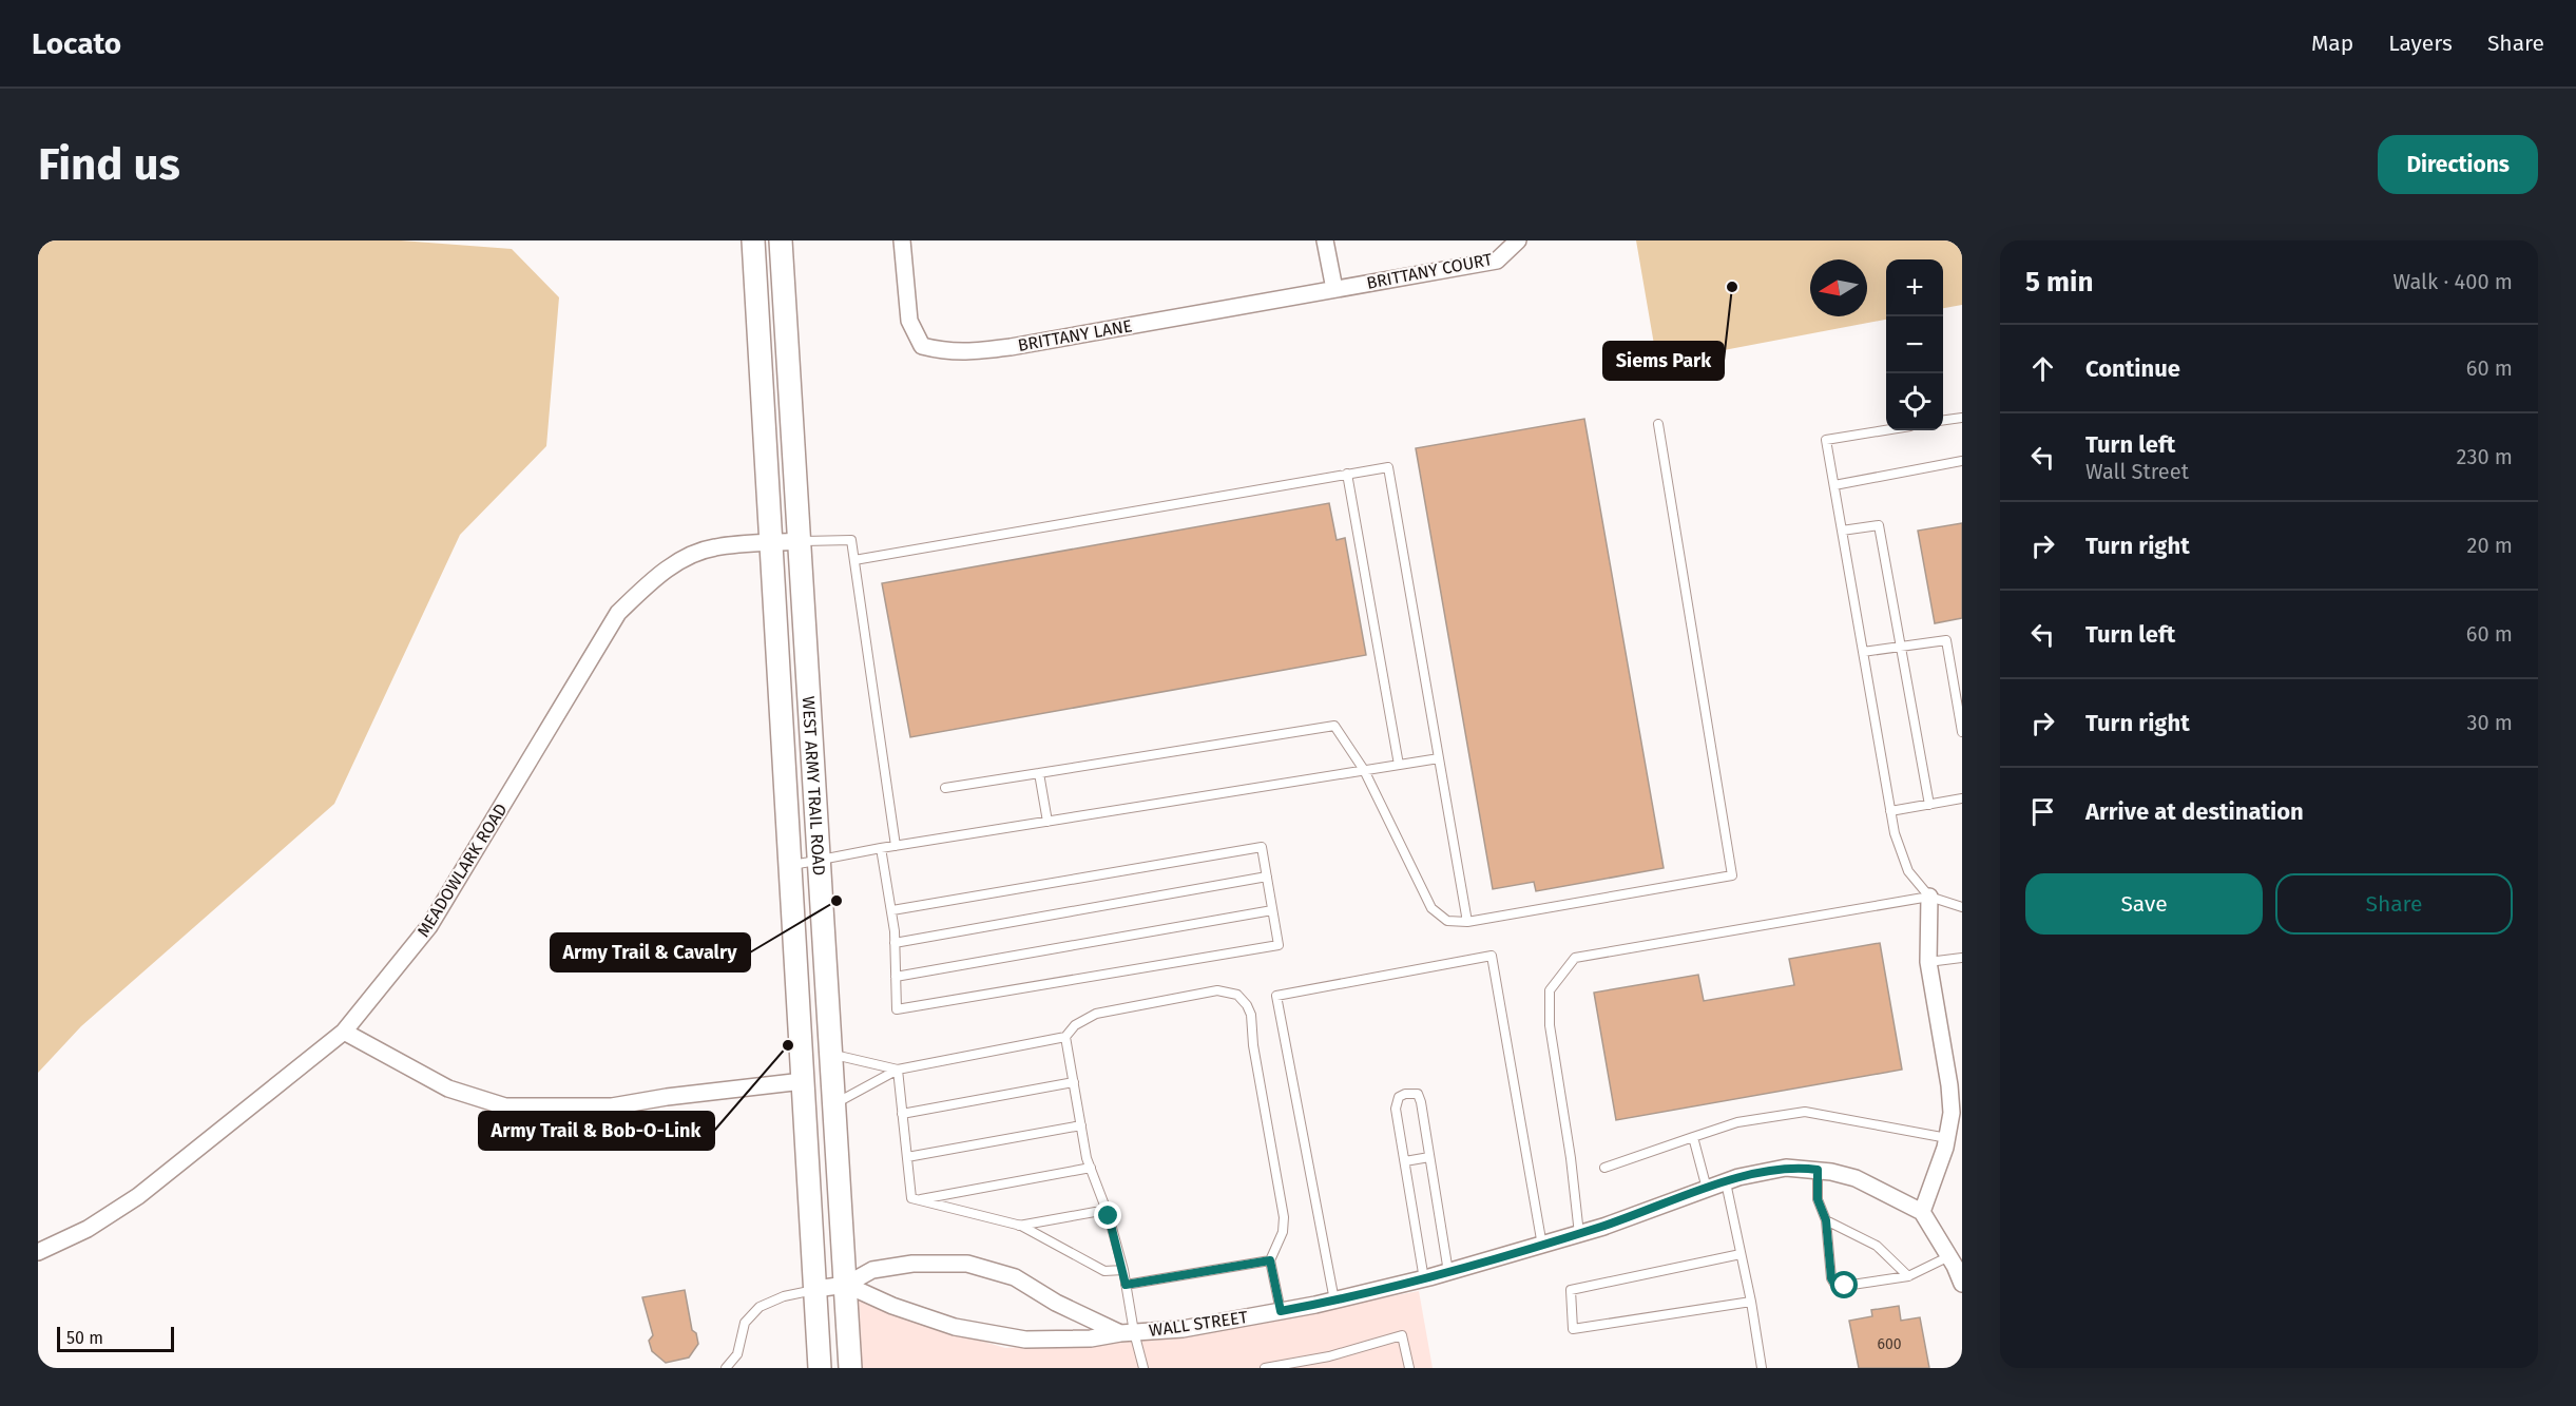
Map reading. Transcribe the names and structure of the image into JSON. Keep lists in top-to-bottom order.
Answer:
{
  "streets": {
    "main road": ["WEST ARMY TRAIL ROAD"],
    "street": [
      "BRITTANY COURT",
      "BRITTANY LANE",
      "MEADOWLARK ROAD",
      "WALL STREET"
    ]
  },
  "crossings": [
    ["BRITTANY COURT", "BRITTANY LANE"],
    ["WEST ARMY TRAIL ROAD", "MEADOWLARK ROAD"],
    ["WEST ARMY TRAIL ROAD", "WALL STREET"]
  ],
  "places": ["Siems Park", "Army Trail & Cavalry", "Army Trail & Bob-O-Link"],
  "house_numbers": ["600"],
  "scale_bar": "50 m",
  "north": "left",
  "page": {
    "header": "Locato",
    "nav": ["Map", "Layers", "Share"],
    "buttons": [
      "Directions",
      ["Save", "Share"]
    ],
    "title": "Find us",
    "heading": ["5 min", "Walk · 400 m"],
    "map_buttons": ["+", "−"],
    "list": [
      ["Continue", "60 m"],
      ["Turn left", "Wall Street", "230 m"],
      ["Turn right", "20 m"],
      ["Turn left", "60 m"],
      ["Turn right", "30 m"],
      "Arrive at destination"
    ],
    "scale": "50 m"
  }
}
